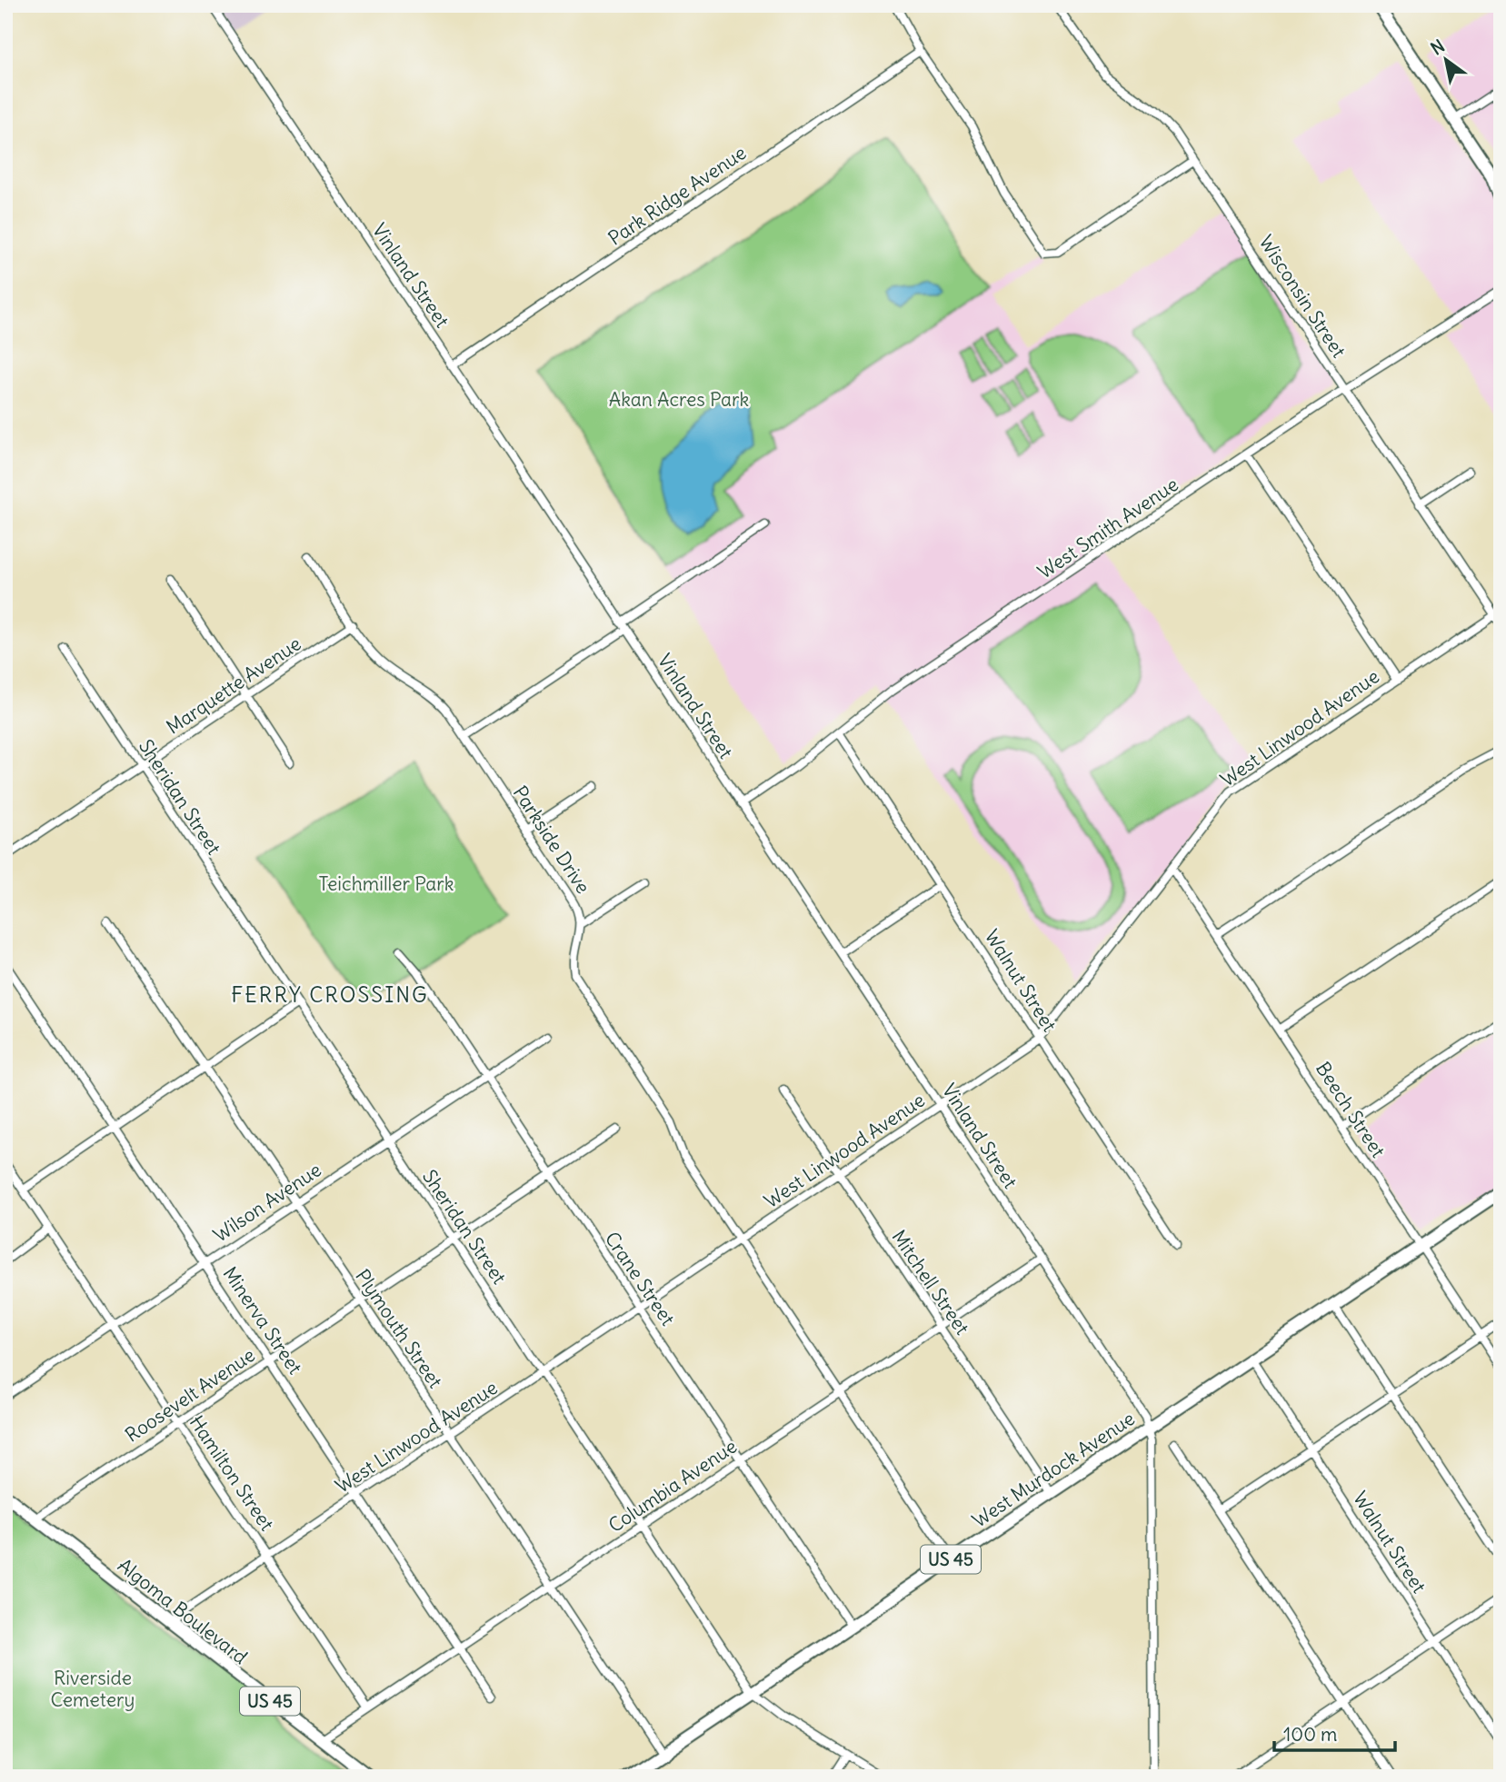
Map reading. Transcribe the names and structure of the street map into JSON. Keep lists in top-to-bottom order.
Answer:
{
  "streets": {
    "main road": ["West Murdock Avenue", "US 45", "Algoma Boulevard"],
    "street": [
      "Park Ridge Avenue",
      "Vinland Street",
      "Wisconsin Street",
      "West Smith Avenue",
      "Marquette Avenue",
      "West Linwood Avenue",
      "Sheridan Street",
      "Parkside Drive",
      "Walnut Street",
      "Beech Street",
      "Wilson Avenue",
      "Crane Street",
      "Mitchell Street",
      "Minerva Street",
      "Plymouth Street",
      "Roosevelt Avenue",
      "Hamilton Street",
      "Columbia Avenue"
    ]
  },
  "crossings": [
    ["Park Ridge Avenue", "Vinland Street"],
    ["Vinland Street", "West Smith Avenue"],
    ["Vinland Street", "West Linwood Avenue"],
    ["Vinland Street", "West Murdock Avenue"],
    ["Vinland Street", "Columbia Avenue"],
    ["Wisconsin Street", "West Smith Avenue"],
    ["Wisconsin Street", "West Linwood Avenue"],
    ["West Smith Avenue", "Walnut Street"],
    ["Marquette Avenue", "Sheridan Street"],
    ["Marquette Avenue", "Parkside Drive"],
    ["West Linwood Avenue", "Sheridan Street"],
    ["West Linwood Avenue", "Parkside Drive"],
    ["West Linwood Avenue", "Walnut Street"],
    ["West Linwood Avenue", "Beech Street"],
    ["West Linwood Avenue", "Crane Street"],
    ["West Linwood Avenue", "Mitchell Street"],
    ["West Linwood Avenue", "Minerva Street"],
    ["West Linwood Avenue", "Plymouth Street"],
    ["West Linwood Avenue", "Hamilton Street"],
    ["West Linwood Avenue", "Algoma Boulevard"],
    ["Sheridan Street", "Wilson Avenue"],
    ["Sheridan Street", "Roosevelt Avenue"],
    ["Sheridan Street", "West Murdock Avenue"],
    ["Sheridan Street", "Columbia Avenue"],
    ["Parkside Drive", "West Murdock Avenue"],
    ["Parkside Drive", "Columbia Avenue"],
    ["Walnut Street", "West Murdock Avenue"],
    ["Beech Street", "West Murdock Avenue"],
    ["Wilson Avenue", "Crane Street"],
    ["Wilson Avenue", "Minerva Street"],
    ["Wilson Avenue", "Plymouth Street"],
    ["Wilson Avenue", "Hamilton Street"],
    ["Crane Street", "Roosevelt Avenue"],
    ["Crane Street", "West Murdock Avenue"],
    ["Crane Street", "Columbia Avenue"],
    ["Mitchell Street", "West Murdock Avenue"],
    ["Mitchell Street", "Columbia Avenue"],
    ["Minerva Street", "Roosevelt Avenue"],
    ["Minerva Street", "Columbia Avenue"],
    ["Plymouth Street", "Roosevelt Avenue"],
    ["Plymouth Street", "West Murdock Avenue"],
    ["Plymouth Street", "Columbia Avenue"],
    ["Roosevelt Avenue", "Hamilton Street"],
    ["Roosevelt Avenue", "Algoma Boulevard"],
    ["Hamilton Street", "Columbia Avenue"],
    ["Columbia Avenue", "Algoma Boulevard"]
  ],
  "districts": ["FERRY CROSSING"],
  "parks": ["Akan Acres Park", "Teichmiller Park", "Riverside Cemetery"],
  "scale_bar": "100 m",
  "north": "top left"
}
